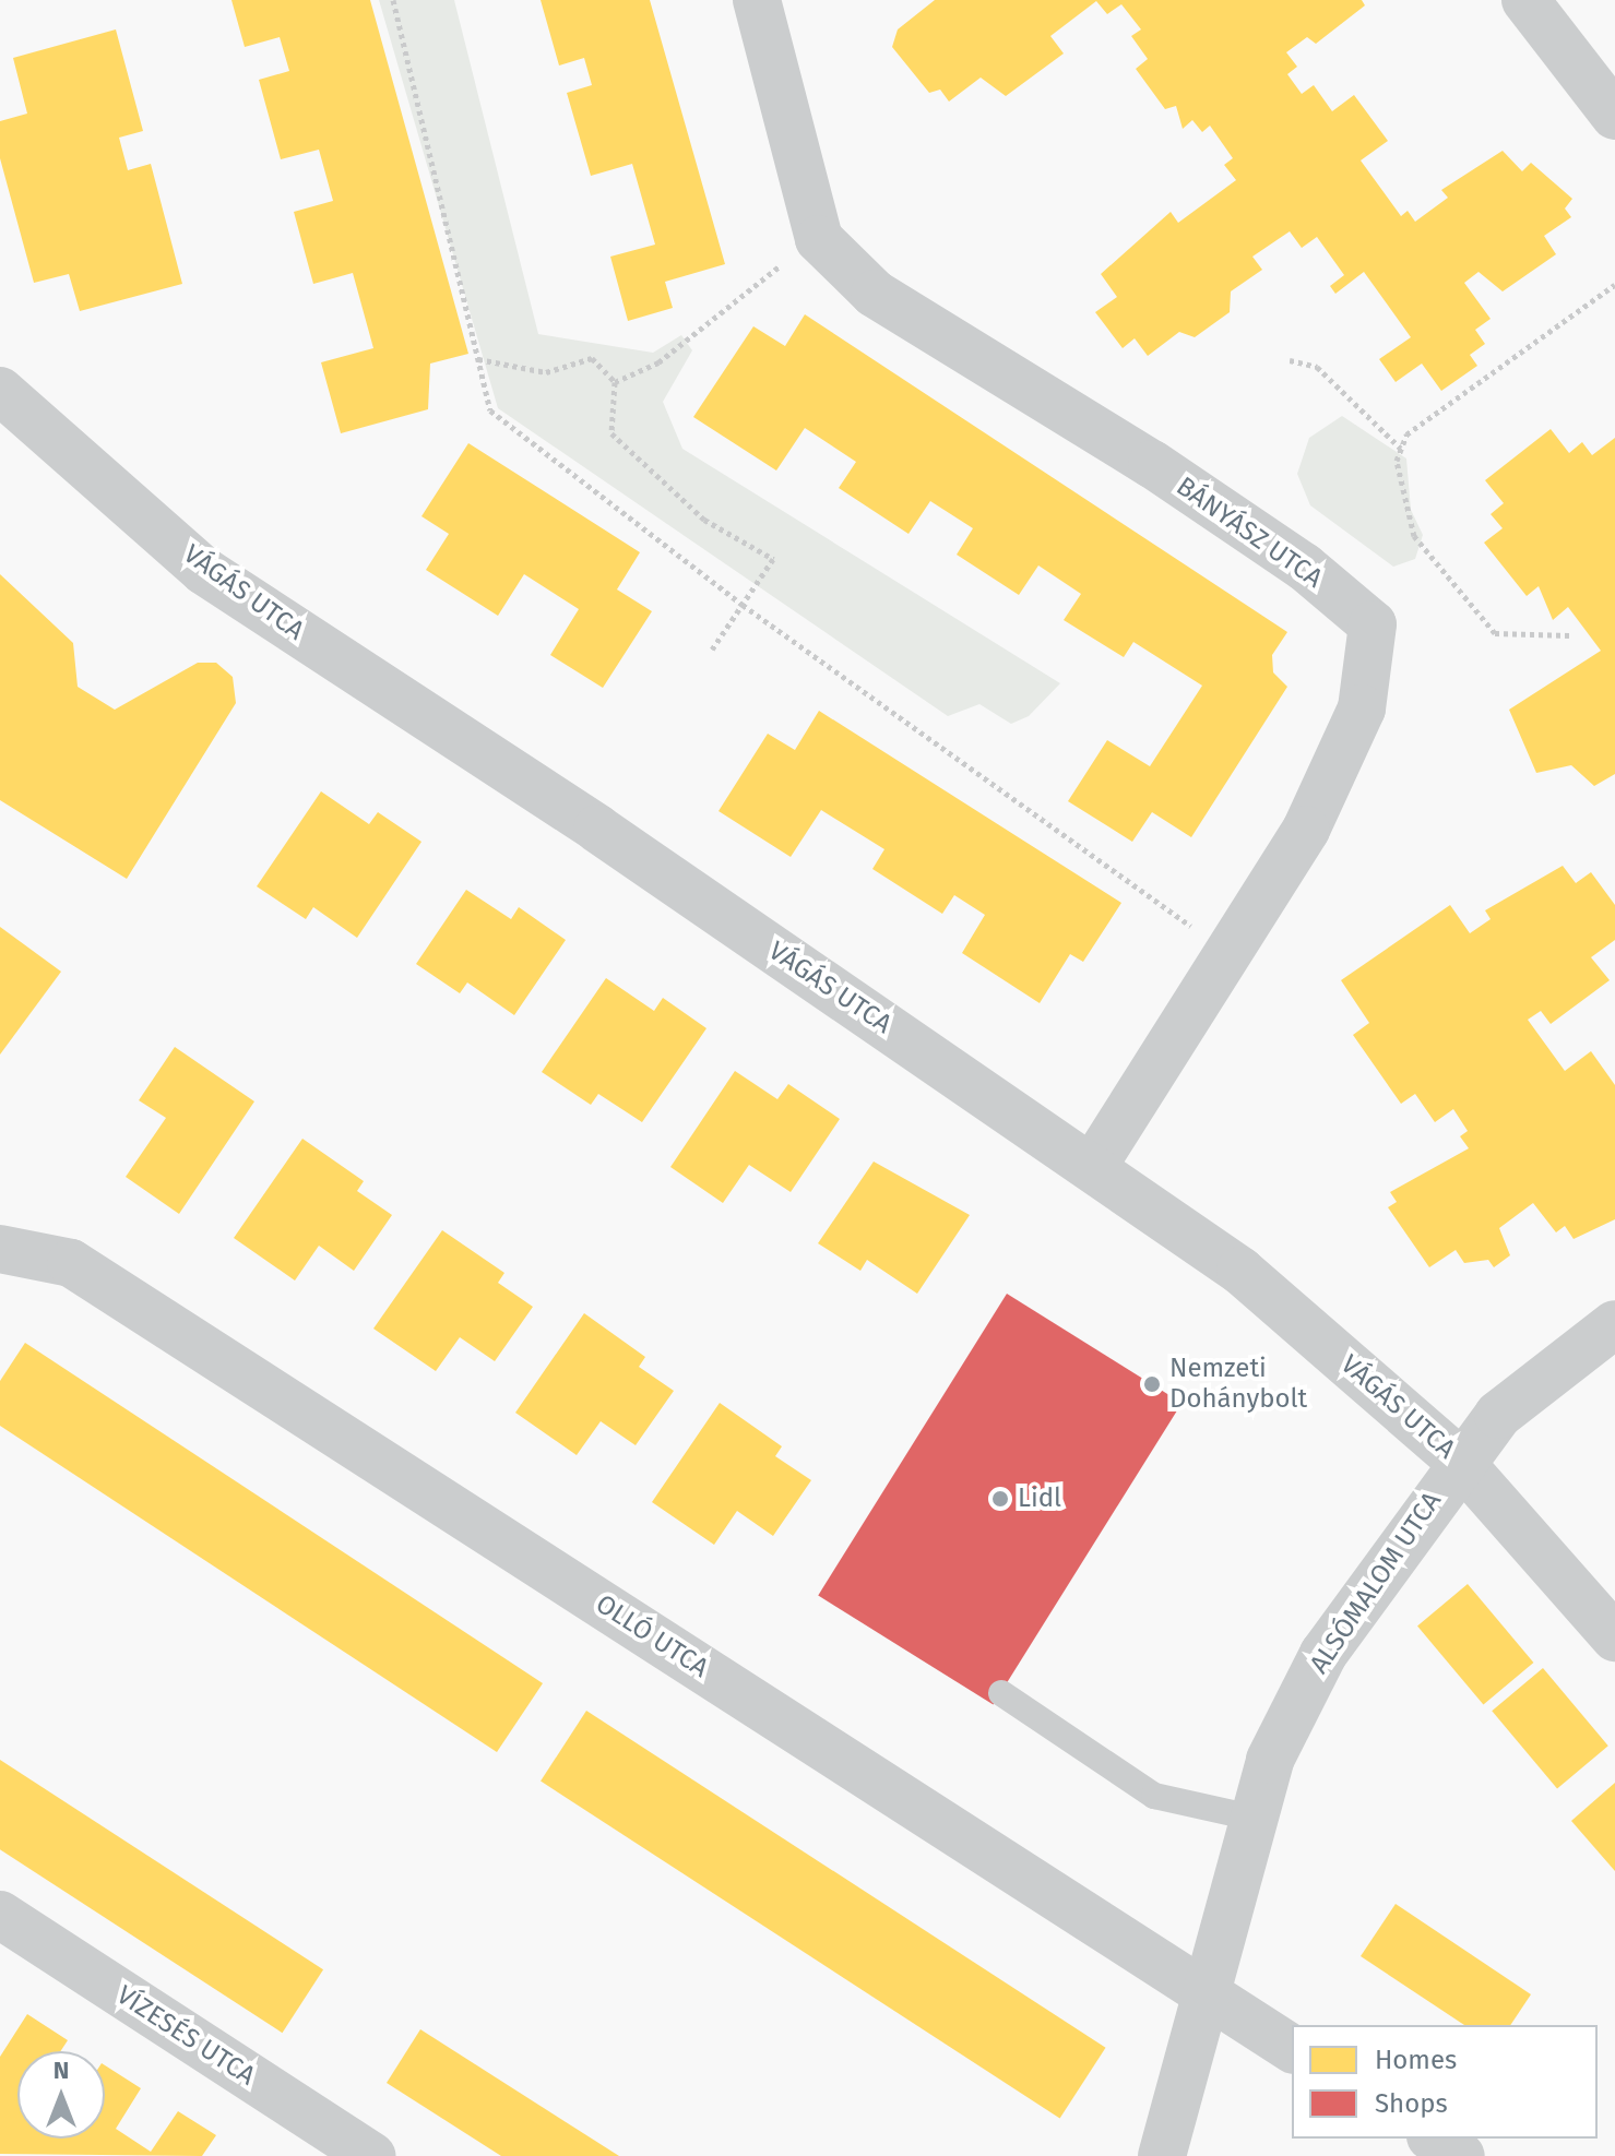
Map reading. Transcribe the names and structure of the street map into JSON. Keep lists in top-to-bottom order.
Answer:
{
  "streets": {
    "street": [
      "BÁNYÁSZ UTCA",
      "VÁGÁS UTCA",
      "ALSÓMALOM UTCA",
      "OLLÓ UTCA",
      "VÍZESÉS UTCA"
    ]
  },
  "crossings": [
    ["BÁNYÁSZ UTCA", "VÁGÁS UTCA"],
    ["VÁGÁS UTCA", "ALSÓMALOM UTCA"],
    ["ALSÓMALOM UTCA", "OLLÓ UTCA"]
  ],
  "places": ["Nemzeti Dohánybolt", "Lidl"],
  "legend": ["Homes", "Shops"],
  "north": "top"
}
